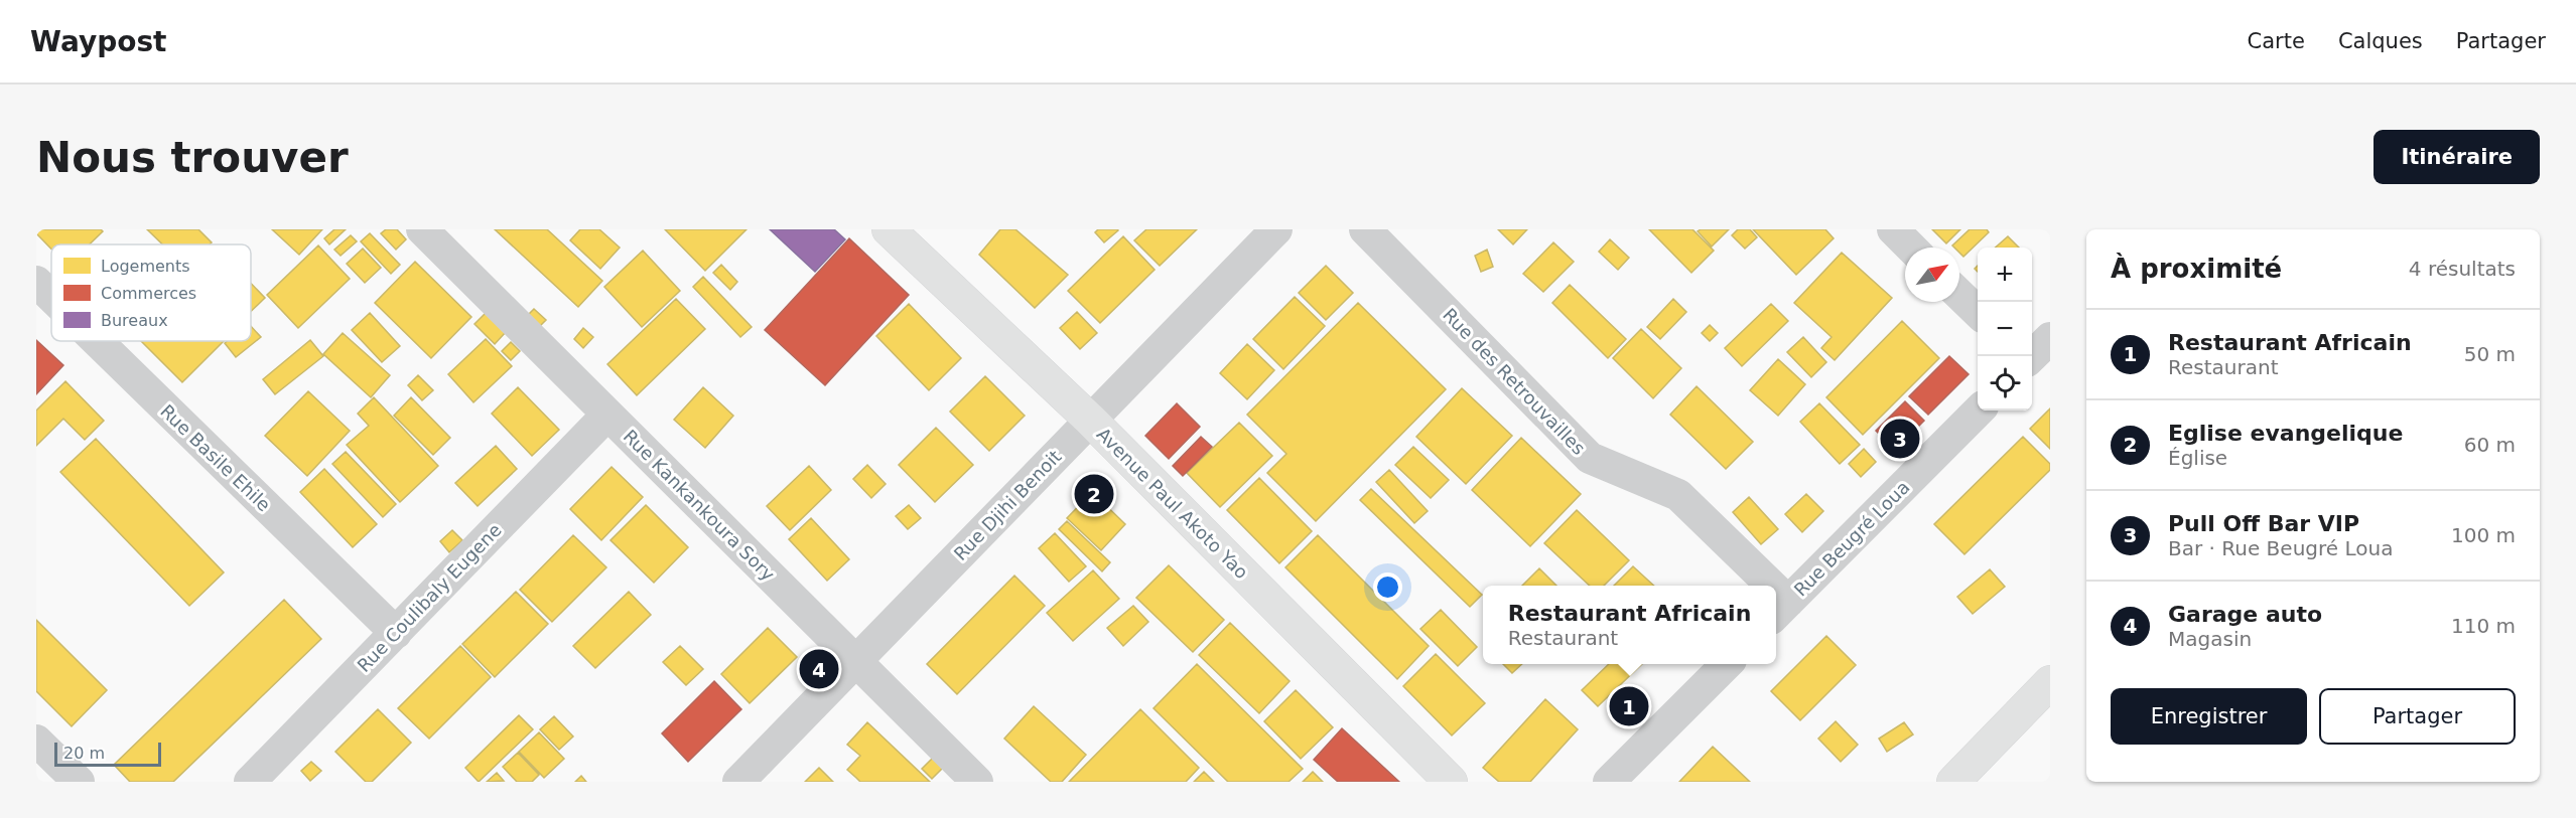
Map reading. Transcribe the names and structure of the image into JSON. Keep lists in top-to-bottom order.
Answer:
{
  "streets": {
    "street": [
      "Rue des Retrouvailles",
      "Rue Basile Ehile",
      "Avenue Paul Akoto Yao",
      "Rue Kankankoura Sory",
      "Rue Djihi Benoit",
      "Rue Beugré Loua",
      "Rue Coulibaly Eugene"
    ]
  },
  "crossings": [
    ["Rue Basile Ehile", "Rue Coulibaly Eugene"],
    ["Avenue Paul Akoto Yao", "Rue Djihi Benoit"],
    ["Rue Kankankoura Sory", "Rue Djihi Benoit"],
    ["Rue Kankankoura Sory", "Rue Coulibaly Eugene"]
  ],
  "legend": ["Logements", "Commerces", "Bureaux"],
  "scale_bar": "20 m",
  "north": "top right",
  "page": {
    "header": "Waypost",
    "nav": ["Carte", "Calques", "Partager"],
    "buttons": [
      "Itinéraire",
      ["Enregistrer", "Partager"]
    ],
    "title": "Nous trouver",
    "heading": ["À proximité", "4 résultats"],
    "map_buttons": ["+", "−"],
    "list": [
      {
        "mark": "1",
        "name": "Restaurant Africain",
        "note": "Restaurant",
        "value": "50 m"
      },
      {
        "mark": "2",
        "name": "Eglise evangelique",
        "note": "Église",
        "value": "60 m"
      },
      {
        "mark": "3",
        "name": "Pull Off Bar VIP",
        "note": "Bar · Rue Beugré Loua",
        "value": "100 m"
      },
      {
        "mark": "4",
        "name": "Garage auto",
        "note": "Magasin",
        "value": "110 m"
      }
    ],
    "pins": [
      "3",
      "2",
      "4",
      "1"
    ],
    "popup": ["Restaurant Africain", "Restaurant"],
    "scale": "20 m"
  }
}
